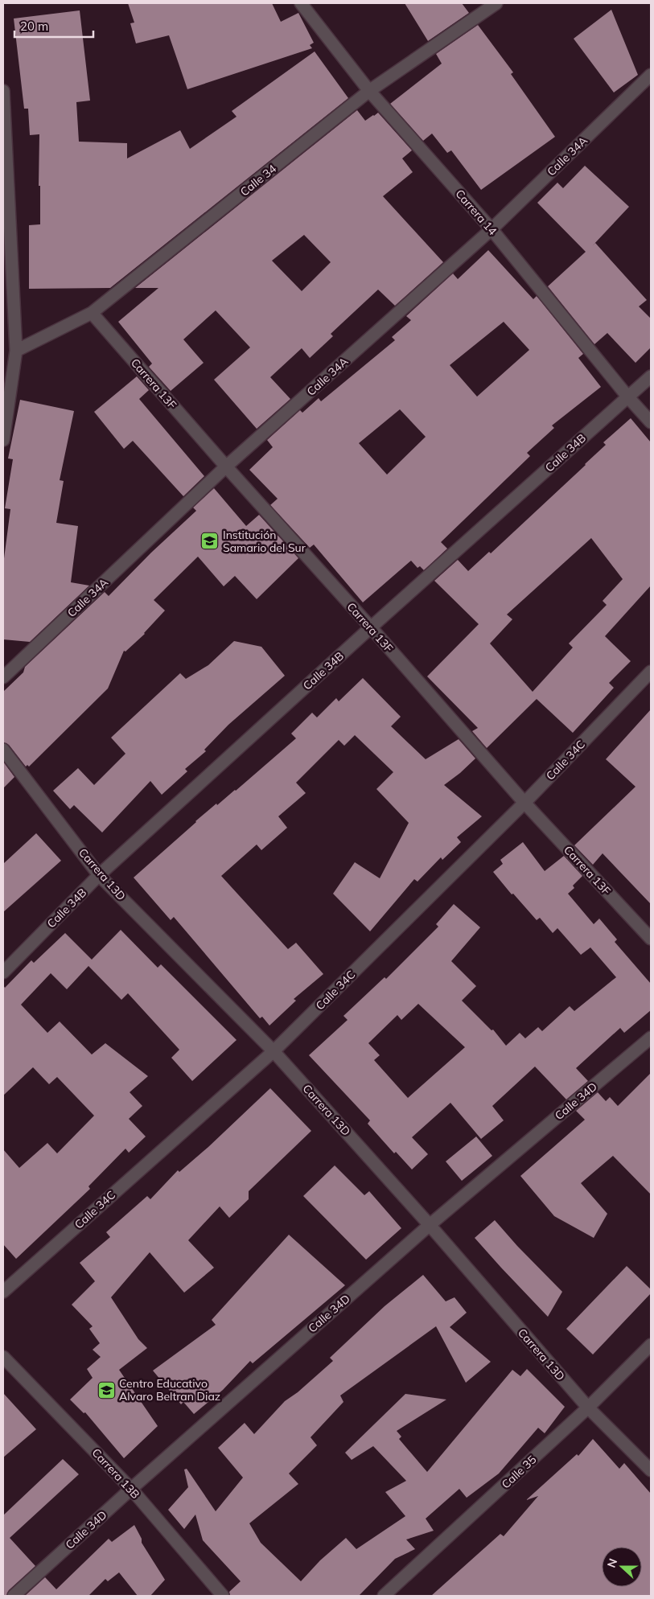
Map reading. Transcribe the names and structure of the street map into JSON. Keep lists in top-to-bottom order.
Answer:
{
  "streets": {
    "street": [
      "Calle 34A",
      "Calle 34",
      "Carrera 14",
      "Carrera 13F",
      "Calle 34B",
      "Calle 34C",
      "Carrera 13D",
      "Calle 34D",
      "Calle 35",
      "Carrera 13B"
    ]
  },
  "crossings": [
    ["Calle 34A", "Carrera 14"],
    ["Calle 34A", "Carrera 13F"],
    ["Calle 34", "Carrera 14"],
    ["Calle 34", "Carrera 13F"],
    ["Carrera 14", "Calle 34B"],
    ["Carrera 13F", "Calle 34B"],
    ["Carrera 13F", "Calle 34C"],
    ["Calle 34B", "Carrera 13D"],
    ["Calle 34C", "Carrera 13D"],
    ["Carrera 13D", "Calle 34D"],
    ["Carrera 13D", "Calle 35"],
    ["Calle 34D", "Carrera 13B"]
  ],
  "places": {
    "school or university": ["Institución Samario del Sur", "Centro Educativo Alvaro Beltran Diaz"]
  },
  "scale_bar": "20 m",
  "north": "left"
}
